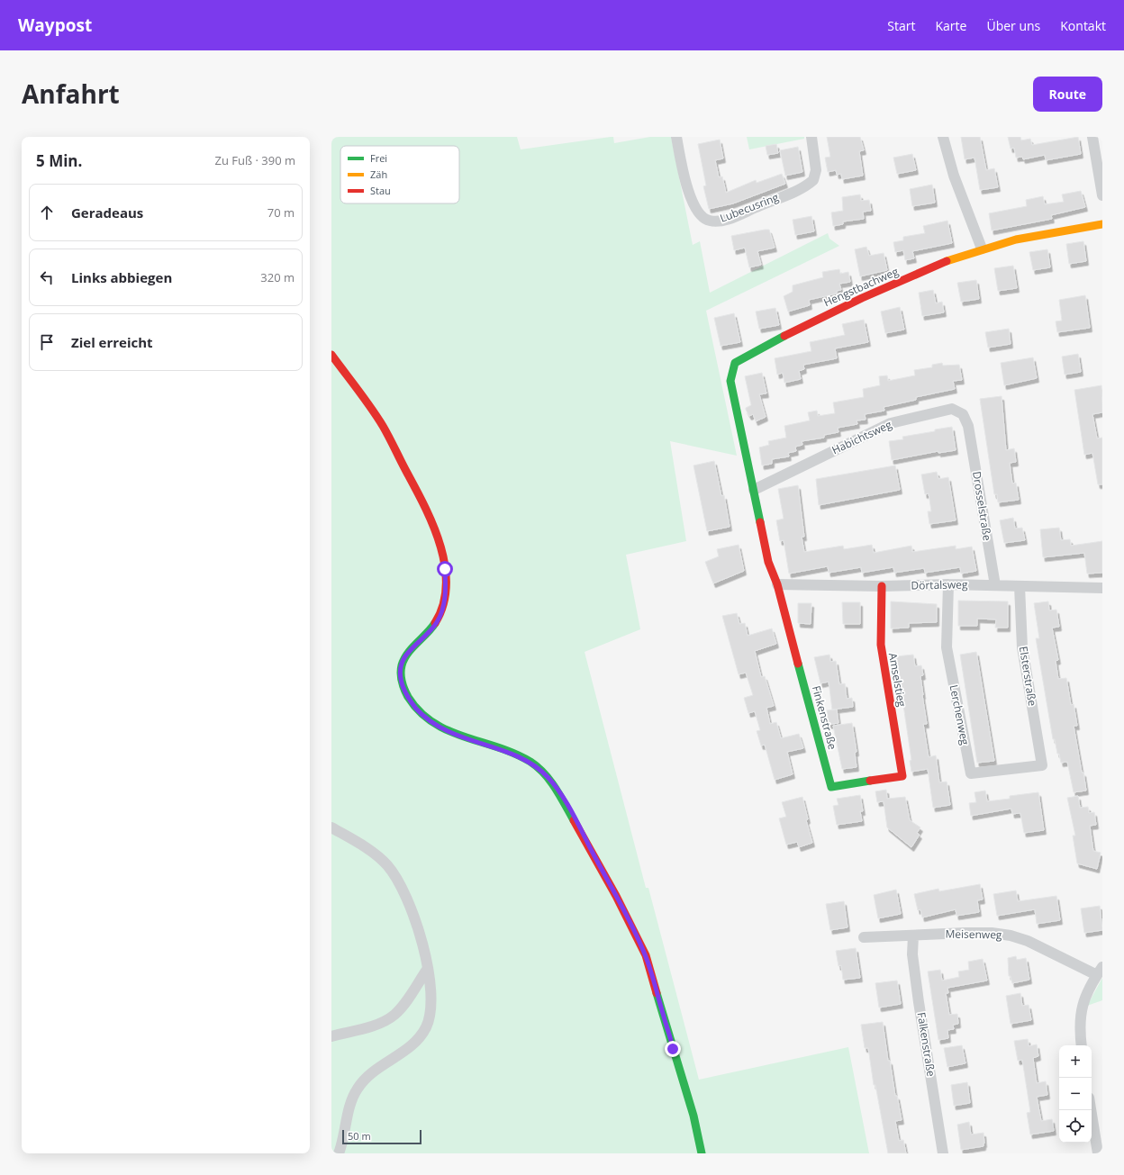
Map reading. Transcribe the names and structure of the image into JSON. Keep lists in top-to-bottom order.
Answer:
{
  "streets": {
    "street": [
      "Lubecusring",
      "Hengstbachweg",
      "Habichtsweg",
      "Drosselstraße",
      "Dörtalsweg",
      "Elsterstraße",
      "Amselstieg",
      "Lerchenweg",
      "Finkenstraße",
      "Meisenweg",
      "Falkenstraße"
    ]
  },
  "crossings": [
    ["Hengstbachweg", "Habichtsweg"],
    ["Habichtsweg", "Drosselstraße"],
    ["Drosselstraße", "Dörtalsweg"],
    ["Dörtalsweg", "Elsterstraße"],
    ["Dörtalsweg", "Amselstieg"],
    ["Dörtalsweg", "Lerchenweg"],
    ["Dörtalsweg", "Finkenstraße"],
    ["Elsterstraße", "Lerchenweg"],
    ["Amselstieg", "Finkenstraße"],
    ["Meisenweg", "Falkenstraße"]
  ],
  "legend": ["Frei", "Zäh", "Stau"],
  "scale_bar": "50 m",
  "page": {
    "header": "Waypost",
    "nav": [
      "Start",
      "Karte",
      "Über uns",
      "Kontakt"
    ],
    "title": "Anfahrt",
    "buttons": "Route",
    "heading": ["5 Min.", "Zu Fuß · 390 m"],
    "list": [
      ["Geradeaus", "70 m"],
      ["Links abbiegen", "320 m"],
      "Ziel erreicht"
    ],
    "map_buttons": ["+", "−"],
    "scale": "50 m"
  }
}
